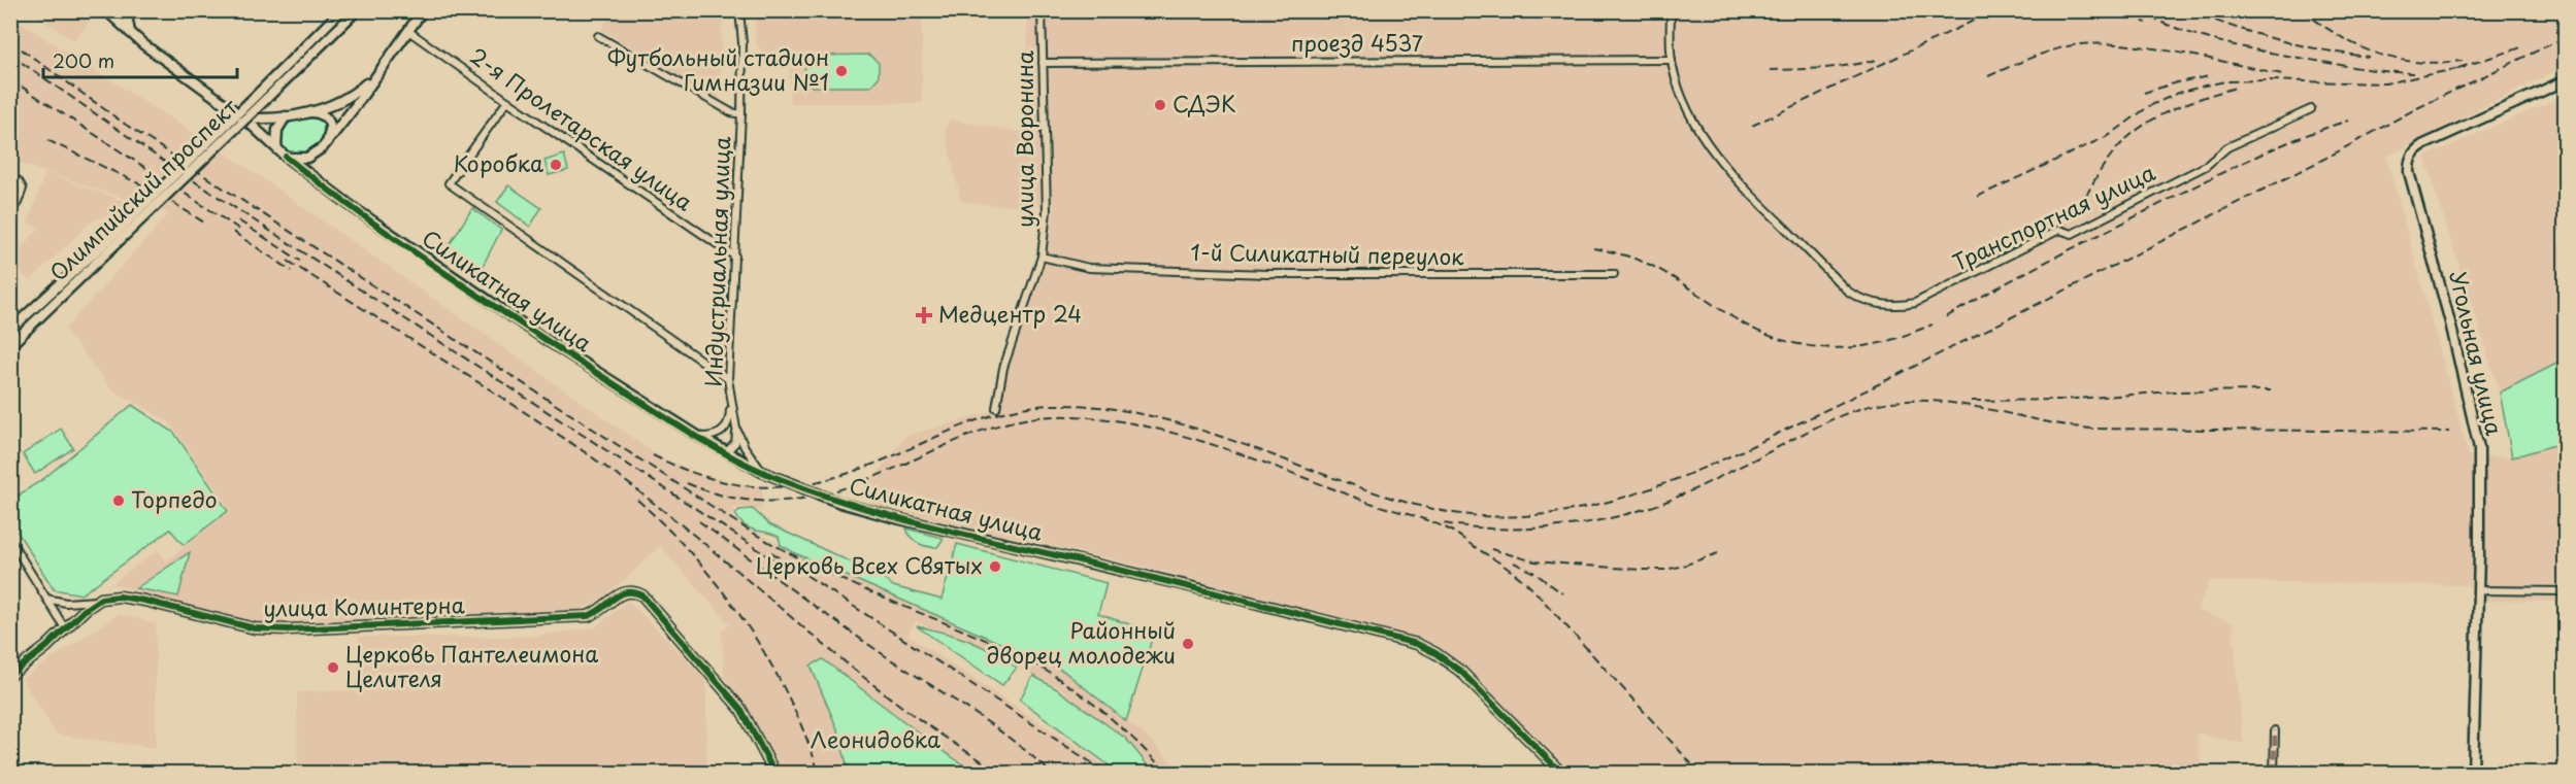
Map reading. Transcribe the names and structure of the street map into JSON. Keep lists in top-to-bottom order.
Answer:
{
  "streets": {
    "street": [
      "проезд 4537",
      "2-я Пролетарская улица",
      "улица Воронина",
      "Олимпийский проспект",
      "Транспортная улица",
      "1-й Силикатный переулок",
      "Индустриальная улица",
      "Силикатная улица",
      "Угольная улица",
      "улица Коминтерна"
    ]
  },
  "crossings": [
    ["проезд 4537", "улица Воронина"],
    ["проезд 4537", "Транспортная улица"],
    ["2-я Пролетарская улица", "Индустриальная улица"],
    ["улица Воронина", "1-й Силикатный переулок"],
    ["Индустриальная улица", "Силикатная улица"]
  ],
  "parks": ["Леонидовка"],
  "places": {
    "other": [
      "Футбольный стадион Гимназии №1",
      "СДЭК",
      "Коробка",
      "Торпедо",
      "Церковь Всех Святых",
      "Районный дворец молодежи",
      "Церковь Пантелеимона Целителя"
    ],
    "health": ["Медцентр 24"]
  },
  "scale_bar": "200 m"
}
